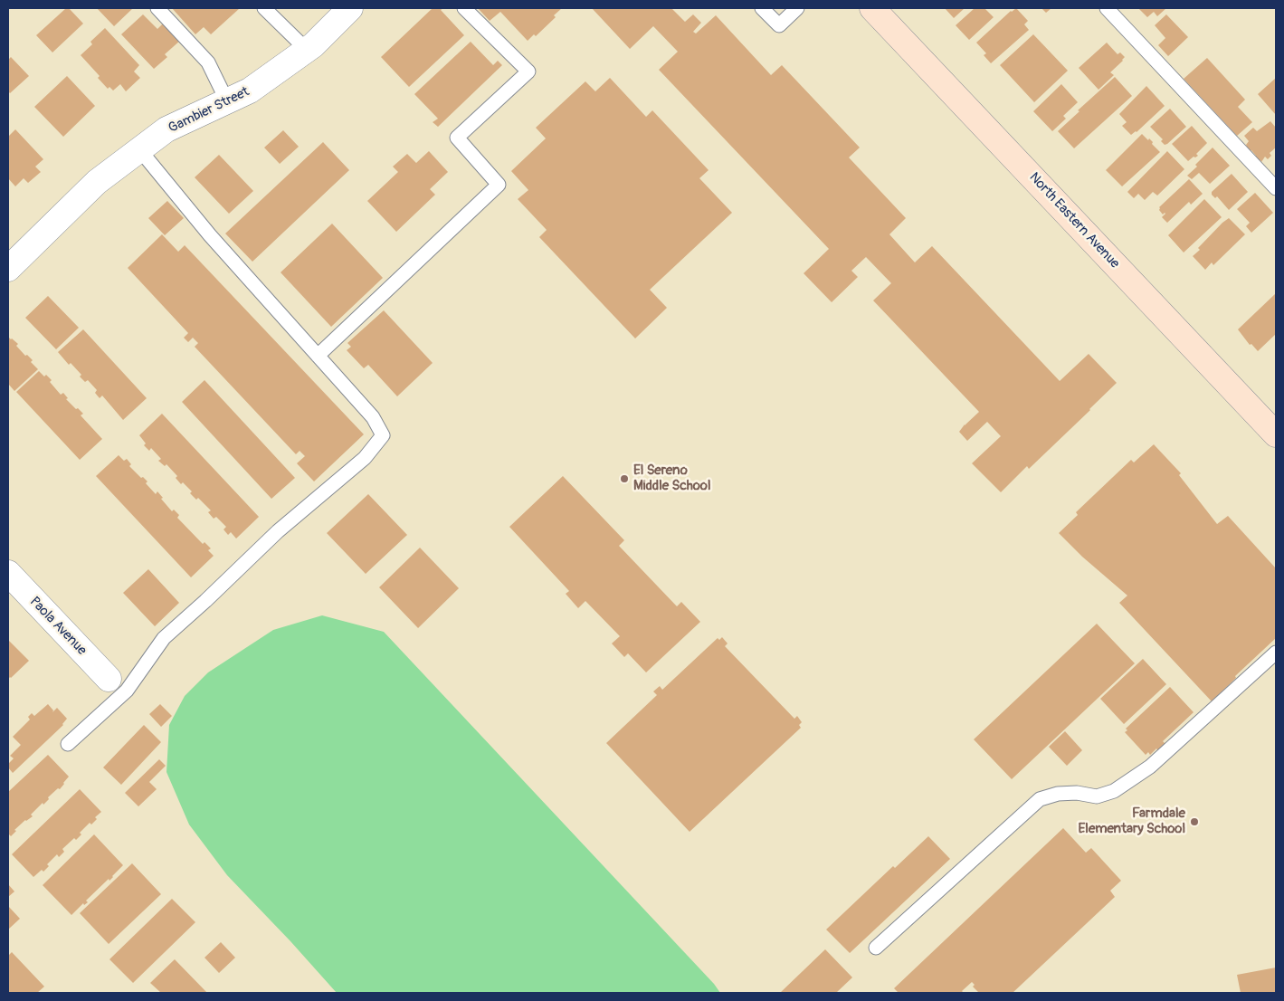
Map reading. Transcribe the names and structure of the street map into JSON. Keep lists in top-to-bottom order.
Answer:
{
  "streets": {
    "main road": ["North Eastern Avenue"],
    "street": ["Gambier Street", "Paola Avenue"]
  },
  "places": ["El Sereno Middle School", "Farmdale Elementary School"]
}
